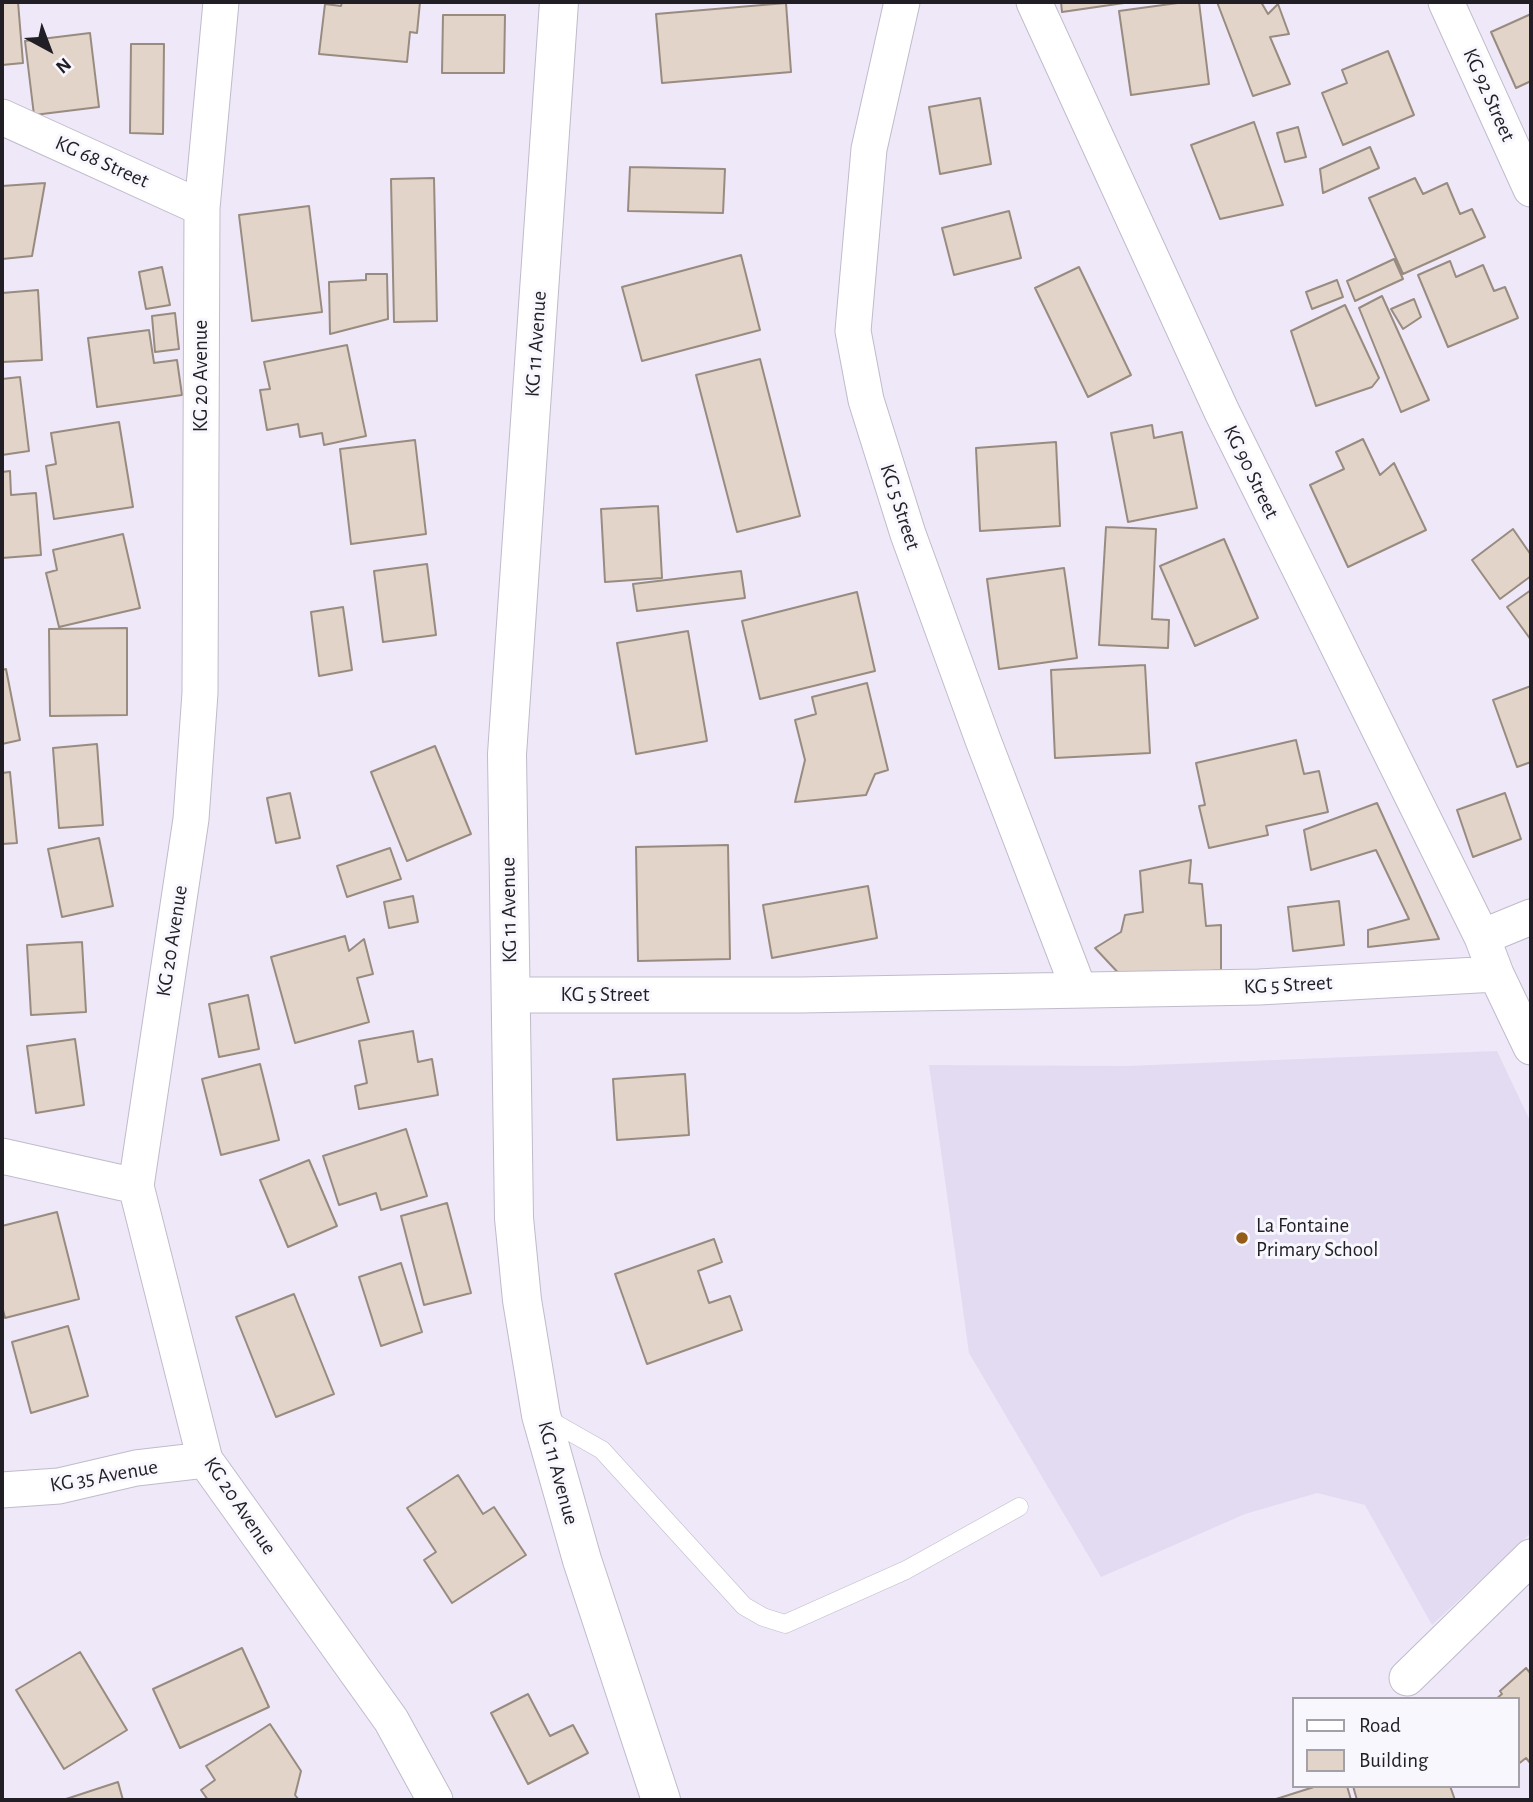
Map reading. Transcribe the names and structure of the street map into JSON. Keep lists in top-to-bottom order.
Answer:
{
  "streets": {
    "main road": ["KG 11 Avenue"],
    "street": [
      "KG 92 Street",
      "KG 68 Street",
      "KG 20 Avenue",
      "KG 90 Street",
      "KG 5 Street",
      "KG 35 Avenue"
    ]
  },
  "crossings": [
    ["KG 68 Street", "KG 20 Avenue"],
    ["KG 11 Avenue", "KG 5 Street"],
    ["KG 20 Avenue", "KG 35 Avenue"],
    ["KG 90 Street", "KG 5 Street"]
  ],
  "places": ["La Fontaine Primary School"],
  "legend": ["Road", "Building"],
  "north": "bottom right"
}
